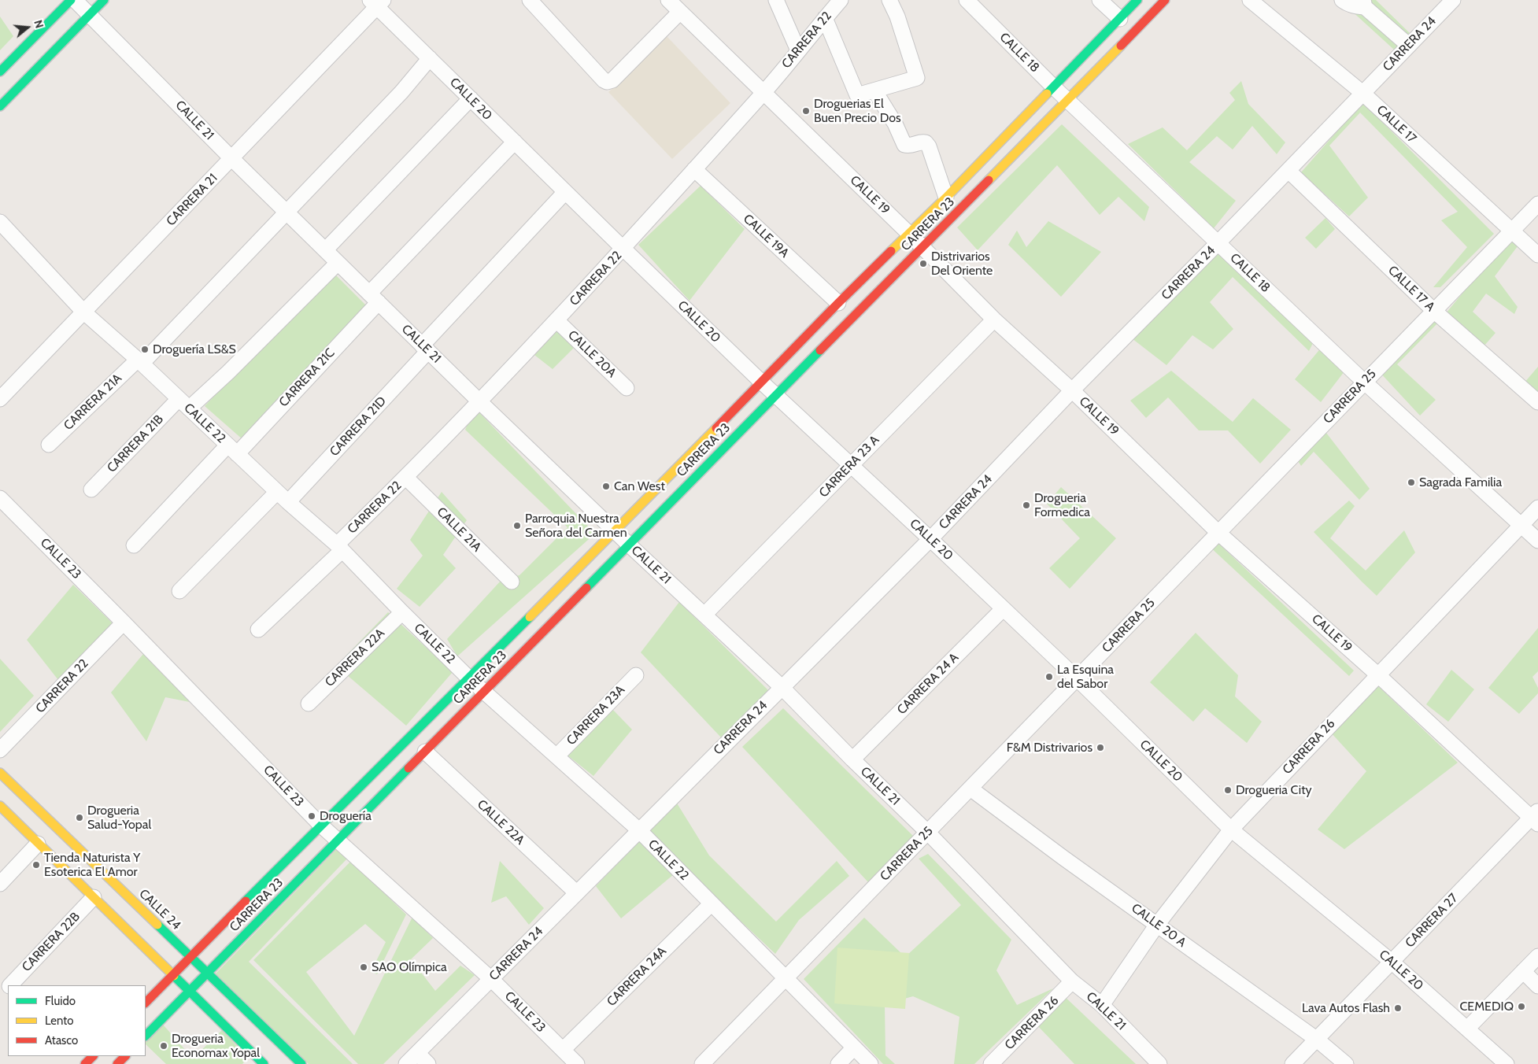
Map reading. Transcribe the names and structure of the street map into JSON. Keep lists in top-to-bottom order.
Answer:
{
  "streets": {
    "street": [
      "CARRERA 22",
      "CARRERA 24",
      "CALLE 18",
      "CALLE 20",
      "CALLE 21",
      "CALLE 17",
      "CALLE 19",
      "CARRERA 21",
      "CARRERA 23",
      "CALLE 19A",
      "CALLE 17 A",
      "CALLE 20A",
      "CARRERA 21C",
      "CARRERA 25",
      "CARRERA 21A",
      "CALLE 22",
      "CARRERA 21D",
      "CARRERA 21B",
      "CARRERA 23 A",
      "CALLE 21A",
      "CALLE 23",
      "CARRERA 22A",
      "CARRERA 24 A",
      "CARRERA 23A",
      "CARRERA 26",
      "CALLE 22A",
      "CALLE 24",
      "CARRERA 27",
      "CALLE 20 A",
      "CARRERA 22B",
      "CARRERA 24A"
    ]
  },
  "crossings": [
    ["CARRERA 22", "CALLE 20"],
    ["CARRERA 22", "CALLE 21"],
    ["CARRERA 22", "CALLE 19"],
    ["CARRERA 22", "CALLE 19A"],
    ["CARRERA 22", "CALLE 20A"],
    ["CARRERA 22", "CALLE 22"],
    ["CARRERA 22", "CALLE 21A"],
    ["CARRERA 22", "CALLE 23"],
    ["CARRERA 24", "CALLE 18"],
    ["CARRERA 24", "CALLE 20"],
    ["CARRERA 24", "CALLE 21"],
    ["CARRERA 24", "CALLE 17"],
    ["CARRERA 24", "CALLE 19"],
    ["CARRERA 24", "CALLE 17 A"],
    ["CARRERA 24", "CALLE 22"],
    ["CARRERA 24", "CALLE 23"],
    ["CARRERA 24", "CALLE 22A"],
    ["CALLE 18", "CARRERA 23"],
    ["CALLE 18", "CARRERA 25"],
    ["CALLE 18", "CARRERA 26"],
    ["CALLE 20", "CARRERA 21"],
    ["CALLE 20", "CARRERA 23"],
    ["CALLE 20", "CARRERA 21C"],
    ["CALLE 20", "CARRERA 25"],
    ["CALLE 20", "CARRERA 21A"],
    ["CALLE 20", "CARRERA 21D"],
    ["CALLE 20", "CARRERA 23 A"],
    ["CALLE 20", "CARRERA 24 A"],
    ["CALLE 20", "CARRERA 26"],
    ["CALLE 20", "CARRERA 27"],
    ["CALLE 21", "CARRERA 21"],
    ["CALLE 21", "CARRERA 23"],
    ["CALLE 21", "CARRERA 21C"],
    ["CALLE 21", "CARRERA 25"],
    ["CALLE 21", "CARRERA 21A"],
    ["CALLE 21", "CARRERA 21D"],
    ["CALLE 21", "CARRERA 21B"],
    ["CALLE 21", "CARRERA 23 A"],
    ["CALLE 21", "CARRERA 24 A"],
    ["CALLE 21", "CARRERA 26"],
    ["CALLE 17", "CARRERA 25"],
    ["CALLE 19", "CARRERA 23"],
    ["CALLE 19", "CARRERA 25"],
    ["CALLE 19", "CARRERA 23 A"],
    ["CALLE 19", "CARRERA 26"],
    ["CALLE 19", "CARRERA 27"],
    ["CARRERA 21", "CALLE 22"],
    ["CARRERA 23", "CALLE 19A"],
    ["CARRERA 23", "CALLE 22"],
    ["CARRERA 23", "CALLE 23"],
    ["CARRERA 23", "CALLE 22A"],
    ["CARRERA 23", "CALLE 24"],
    ["CALLE 17 A", "CARRERA 25"],
    ["CARRERA 21C", "CALLE 22"],
    ["CARRERA 25", "CALLE 22"],
    ["CARRERA 25", "CALLE 20 A"],
    ["CARRERA 21A", "CALLE 22"],
    ["CALLE 22", "CARRERA 21D"],
    ["CALLE 22", "CARRERA 21B"],
    ["CALLE 22", "CARRERA 22A"],
    ["CALLE 22", "CARRERA 23A"],
    ["CALLE 22", "CARRERA 24A"],
    ["CALLE 23", "CARRERA 24A"],
    ["CARRERA 26", "CALLE 20 A"],
    ["CARRERA 27", "CALLE 20 A"]
  ],
  "places": [
    "Droguerias El Buen Precio Dos",
    "Distrivarios Del Oriente",
    "Droguería LS&S",
    "Sagrada Familia",
    "Can West",
    "Drogueria Formedica",
    "Parroquia Nuestra Señora del Carmen",
    "La Esquina del Sabor",
    "F&M Distrivarios",
    "Drogueria City",
    "Droguería",
    "Drogueria Salud-Yopal",
    "Tienda Naturista Y Esoterica El Amor",
    "SAO Olímpica",
    "CEMEDIQ",
    "Lava Autos Flash",
    "Drogueria Economax Yopal"
  ],
  "legend": ["Fluido", "Lento", "Atasco"],
  "north": "right"
}
